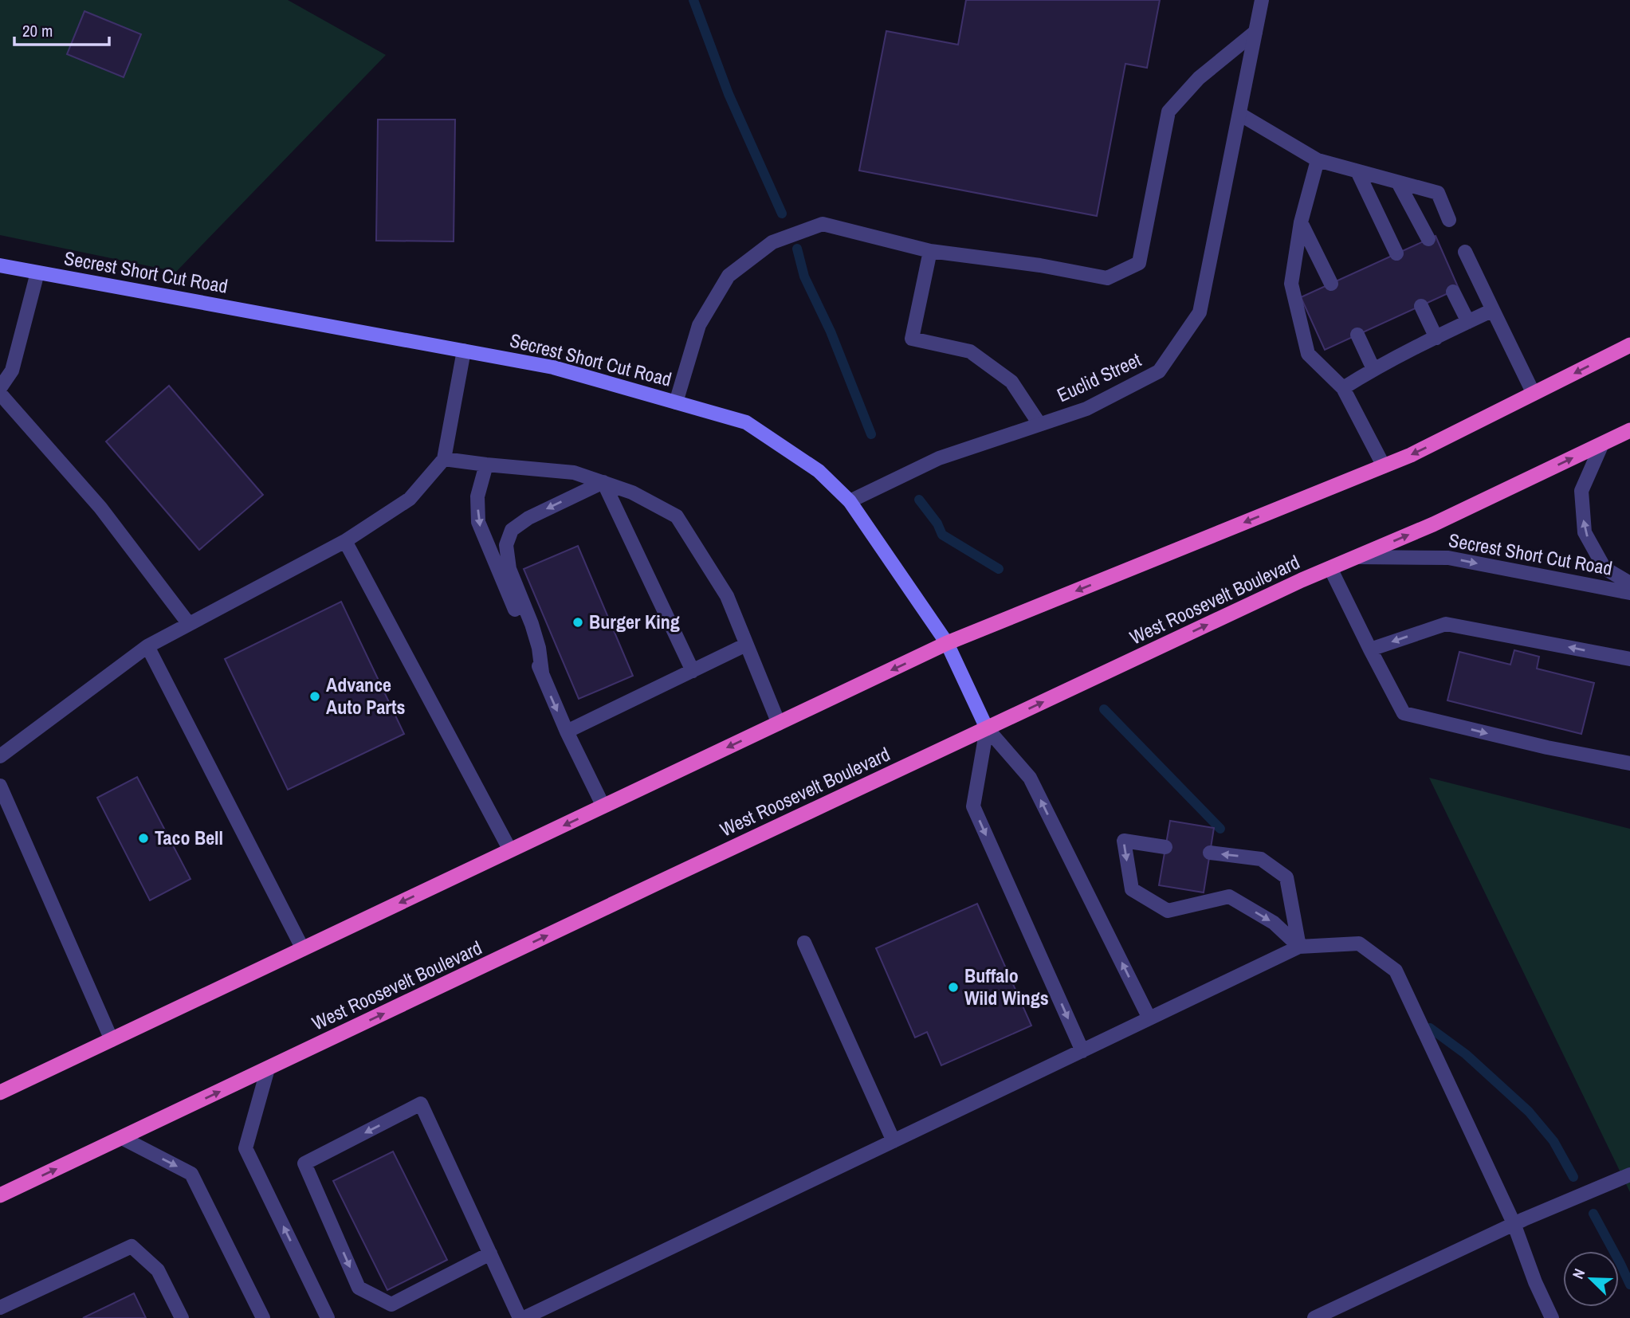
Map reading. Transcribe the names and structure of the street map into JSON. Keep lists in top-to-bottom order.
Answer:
{
  "streets": {
    "highway": ["West Roosevelt Boulevard"],
    "main road": ["Secrest Short Cut Road"],
    "street": ["Euclid Street"]
  },
  "crossings": [
    ["Secrest Short Cut Road", "Euclid Street"],
    ["Secrest Short Cut Road", "West Roosevelt Boulevard"]
  ],
  "places": [
    "Burger King",
    "Advance Auto Parts",
    "Taco Bell",
    "Buffalo Wild Wings"
  ],
  "scale_bar": "20 m",
  "north": "top left"
}
